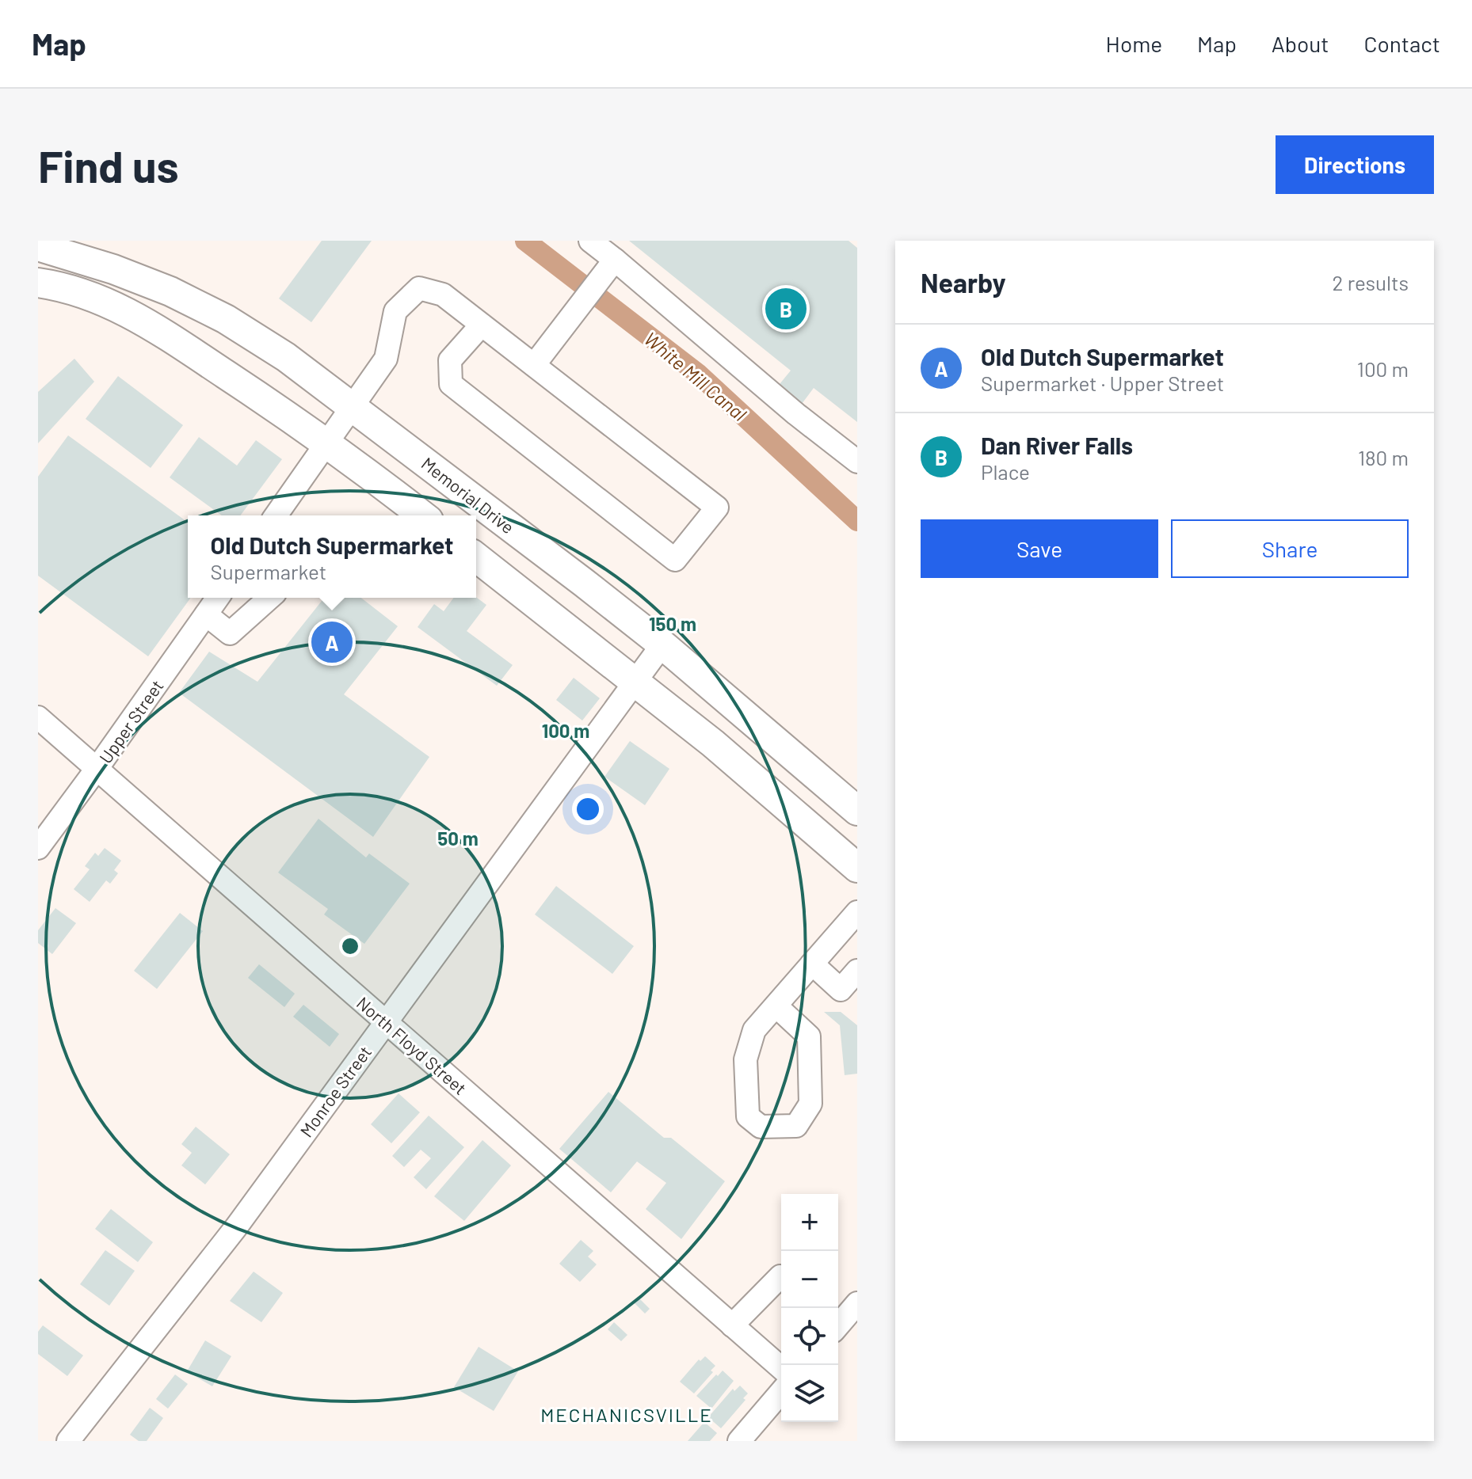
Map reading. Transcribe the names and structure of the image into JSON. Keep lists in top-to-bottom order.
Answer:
{
  "streets": {
    "main road": ["Memorial Drive"],
    "street": ["Upper Street", "North Floyd Street", "Monroe Street"]
  },
  "crossings": [
    ["Memorial Drive", "Monroe Street"],
    ["Upper Street", "North Floyd Street"],
    ["North Floyd Street", "Monroe Street"]
  ],
  "districts": ["MECHANICSVILLE"],
  "water": ["White Mill Canal"],
  "page": {
    "header": "Map",
    "nav": [
      "Home",
      "Map",
      "About",
      "Contact"
    ],
    "buttons": [
      "Directions",
      ["Save", "Share"]
    ],
    "title": "Find us",
    "heading": ["Nearby", "2 results"],
    "pins": ["B", "A"],
    "list": [
      {
        "mark": "A",
        "name": "Old Dutch Supermarket",
        "note": "Supermarket · Upper Street",
        "value": "100 m"
      },
      {
        "mark": "B",
        "name": "Dan River Falls",
        "note": "Place",
        "value": "180 m"
      }
    ],
    "popup": ["Old Dutch Supermarket", "Supermarket"],
    "map_buttons": ["+", "−"]
  },
  "rings": ["150 m", "100 m", "50 m"]
}
